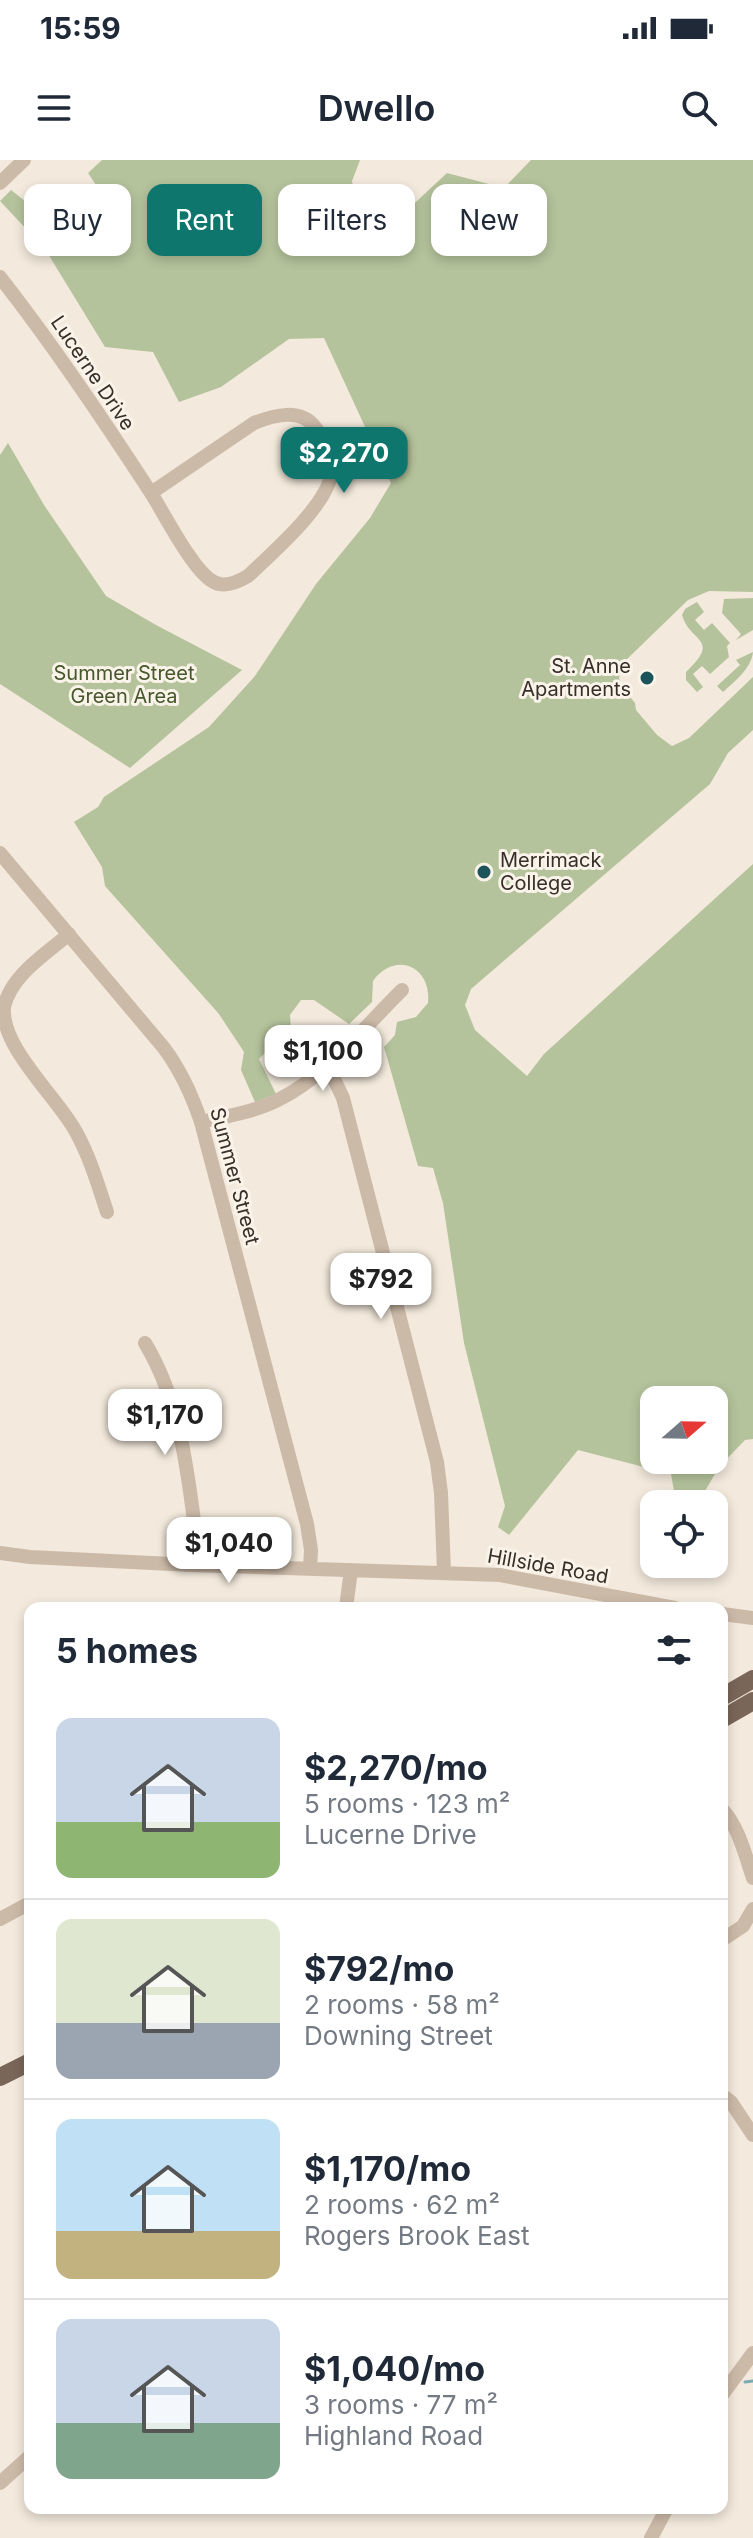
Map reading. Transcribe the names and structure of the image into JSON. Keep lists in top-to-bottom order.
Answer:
{
  "streets": {
    "street": ["Lucerne Drive", "Summer Street", "Hillside Road"]
  },
  "crossings": [
    ["Summer Street", "Hillside Road"]
  ],
  "parks": ["Summer Street Green Area"],
  "places": ["St. Anne Apartments", "Merrimack College"],
  "north": "right",
  "page": {
    "status": "15:59",
    "header": "Dwello",
    "chip": [
      "Buy",
      "Rent",
      "Filters",
      "New"
    ],
    "price": [
      "$2,270",
      "$1,100",
      "$792",
      "$1,170",
      "$1,040"
    ],
    "heading": "5 homes",
    "list": [
      {
        "name": "$2,270/mo",
        "note": "5 rooms · 123 m² · Lucerne Drive"
      },
      {
        "name": "$792/mo",
        "note": "2 rooms · 58 m² · Downing Street"
      },
      {
        "name": "$1,170/mo",
        "note": "2 rooms · 62 m² · Rogers Brook East"
      },
      {
        "name": "$1,040/mo",
        "note": "3 rooms · 77 m² · Highland Road"
      }
    ]
  }
}
